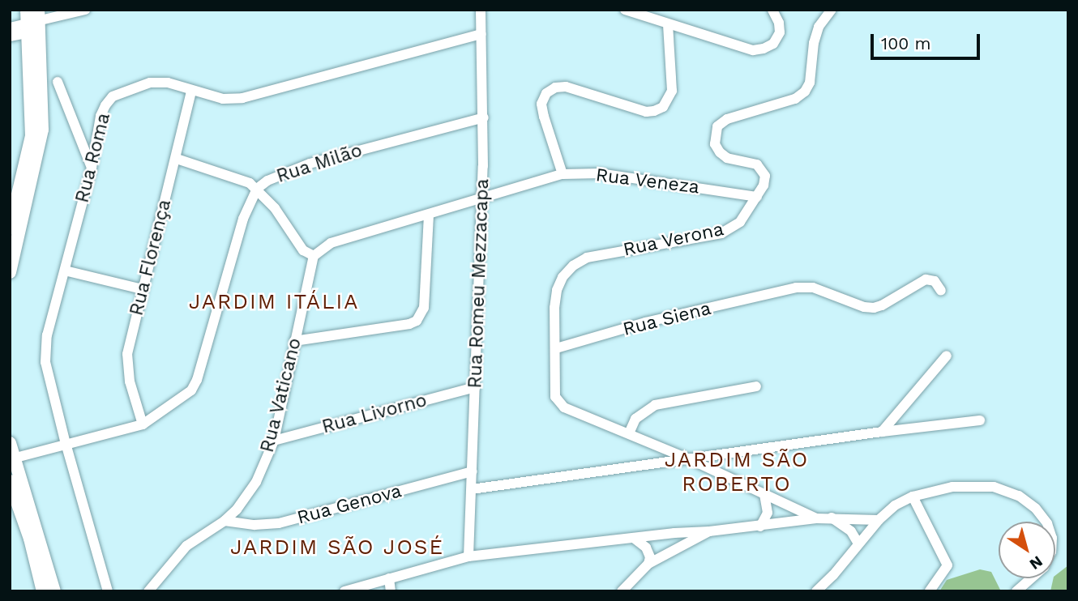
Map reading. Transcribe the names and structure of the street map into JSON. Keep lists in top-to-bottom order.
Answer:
{
  "streets": {
    "street": [
      "Rua Roma",
      "Rua Milão",
      "Rua Veneza",
      "Rua Verona",
      "Rua Florença",
      "Rua Romeu Mezzacapa",
      "Rua Siena",
      "Rua Vaticano",
      "Rua Livorno",
      "Rua Genova"
    ]
  },
  "crossings": [
    ["Rua Roma", "Rua Milão"],
    ["Rua Roma", "Rua Florença"],
    ["Rua Roma", "Rua Romeu Mezzacapa"],
    ["Rua Milão", "Rua Florença"],
    ["Rua Milão", "Rua Romeu Mezzacapa"],
    ["Rua Veneza", "Rua Verona"],
    ["Rua Veneza", "Rua Romeu Mezzacapa"],
    ["Rua Veneza", "Rua Vaticano"],
    ["Rua Verona", "Rua Siena"],
    ["Rua Romeu Mezzacapa", "Rua Livorno"],
    ["Rua Romeu Mezzacapa", "Rua Genova"],
    ["Rua Vaticano", "Rua Livorno"],
    ["Rua Vaticano", "Rua Genova"]
  ],
  "districts": ["JARDIM ITÁLIA", "JARDIM SÃO ROBERTO", "JARDIM SÃO JOSÉ"],
  "scale_bar": "100 m",
  "north": "bottom right"
}
